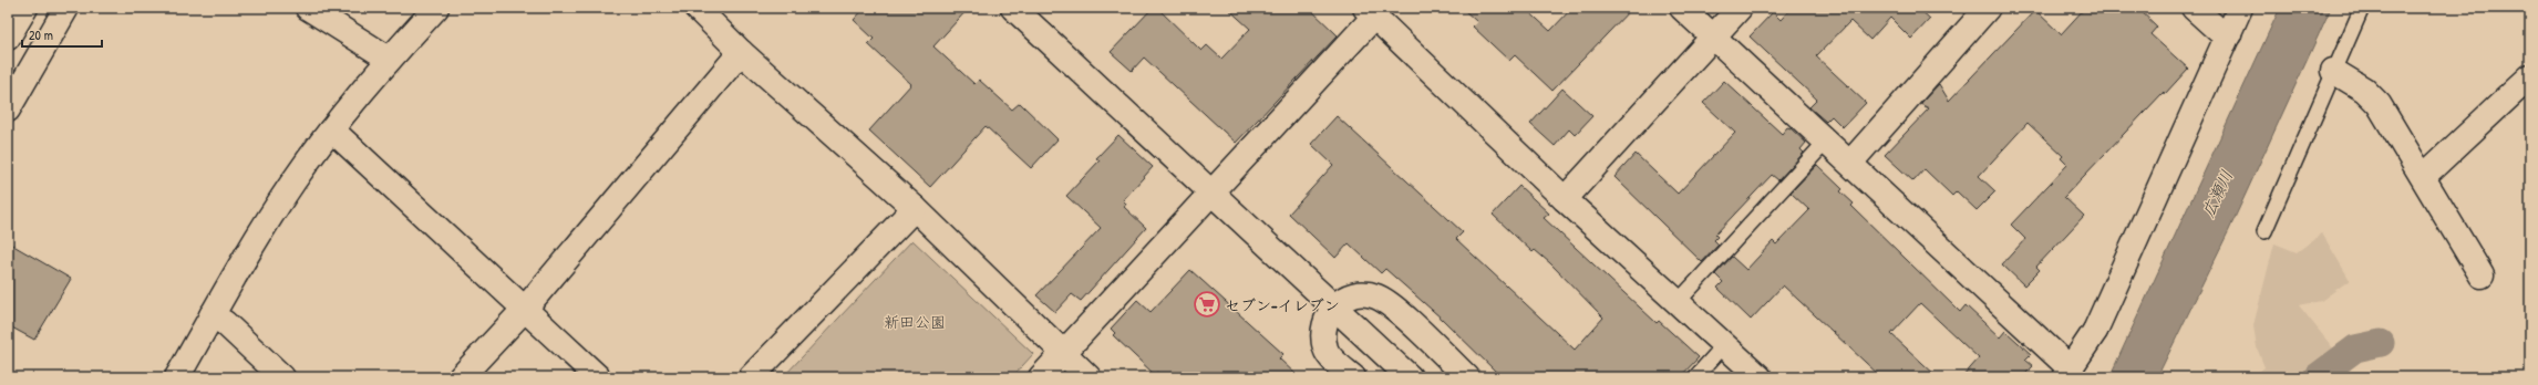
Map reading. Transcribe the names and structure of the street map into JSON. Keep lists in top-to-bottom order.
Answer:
{
  "water": ["広瀬川"],
  "parks": ["新田公園"],
  "places": {
    "supermarket": ["セブン-イレブン"]
  },
  "scale_bar": "20 m"
}
